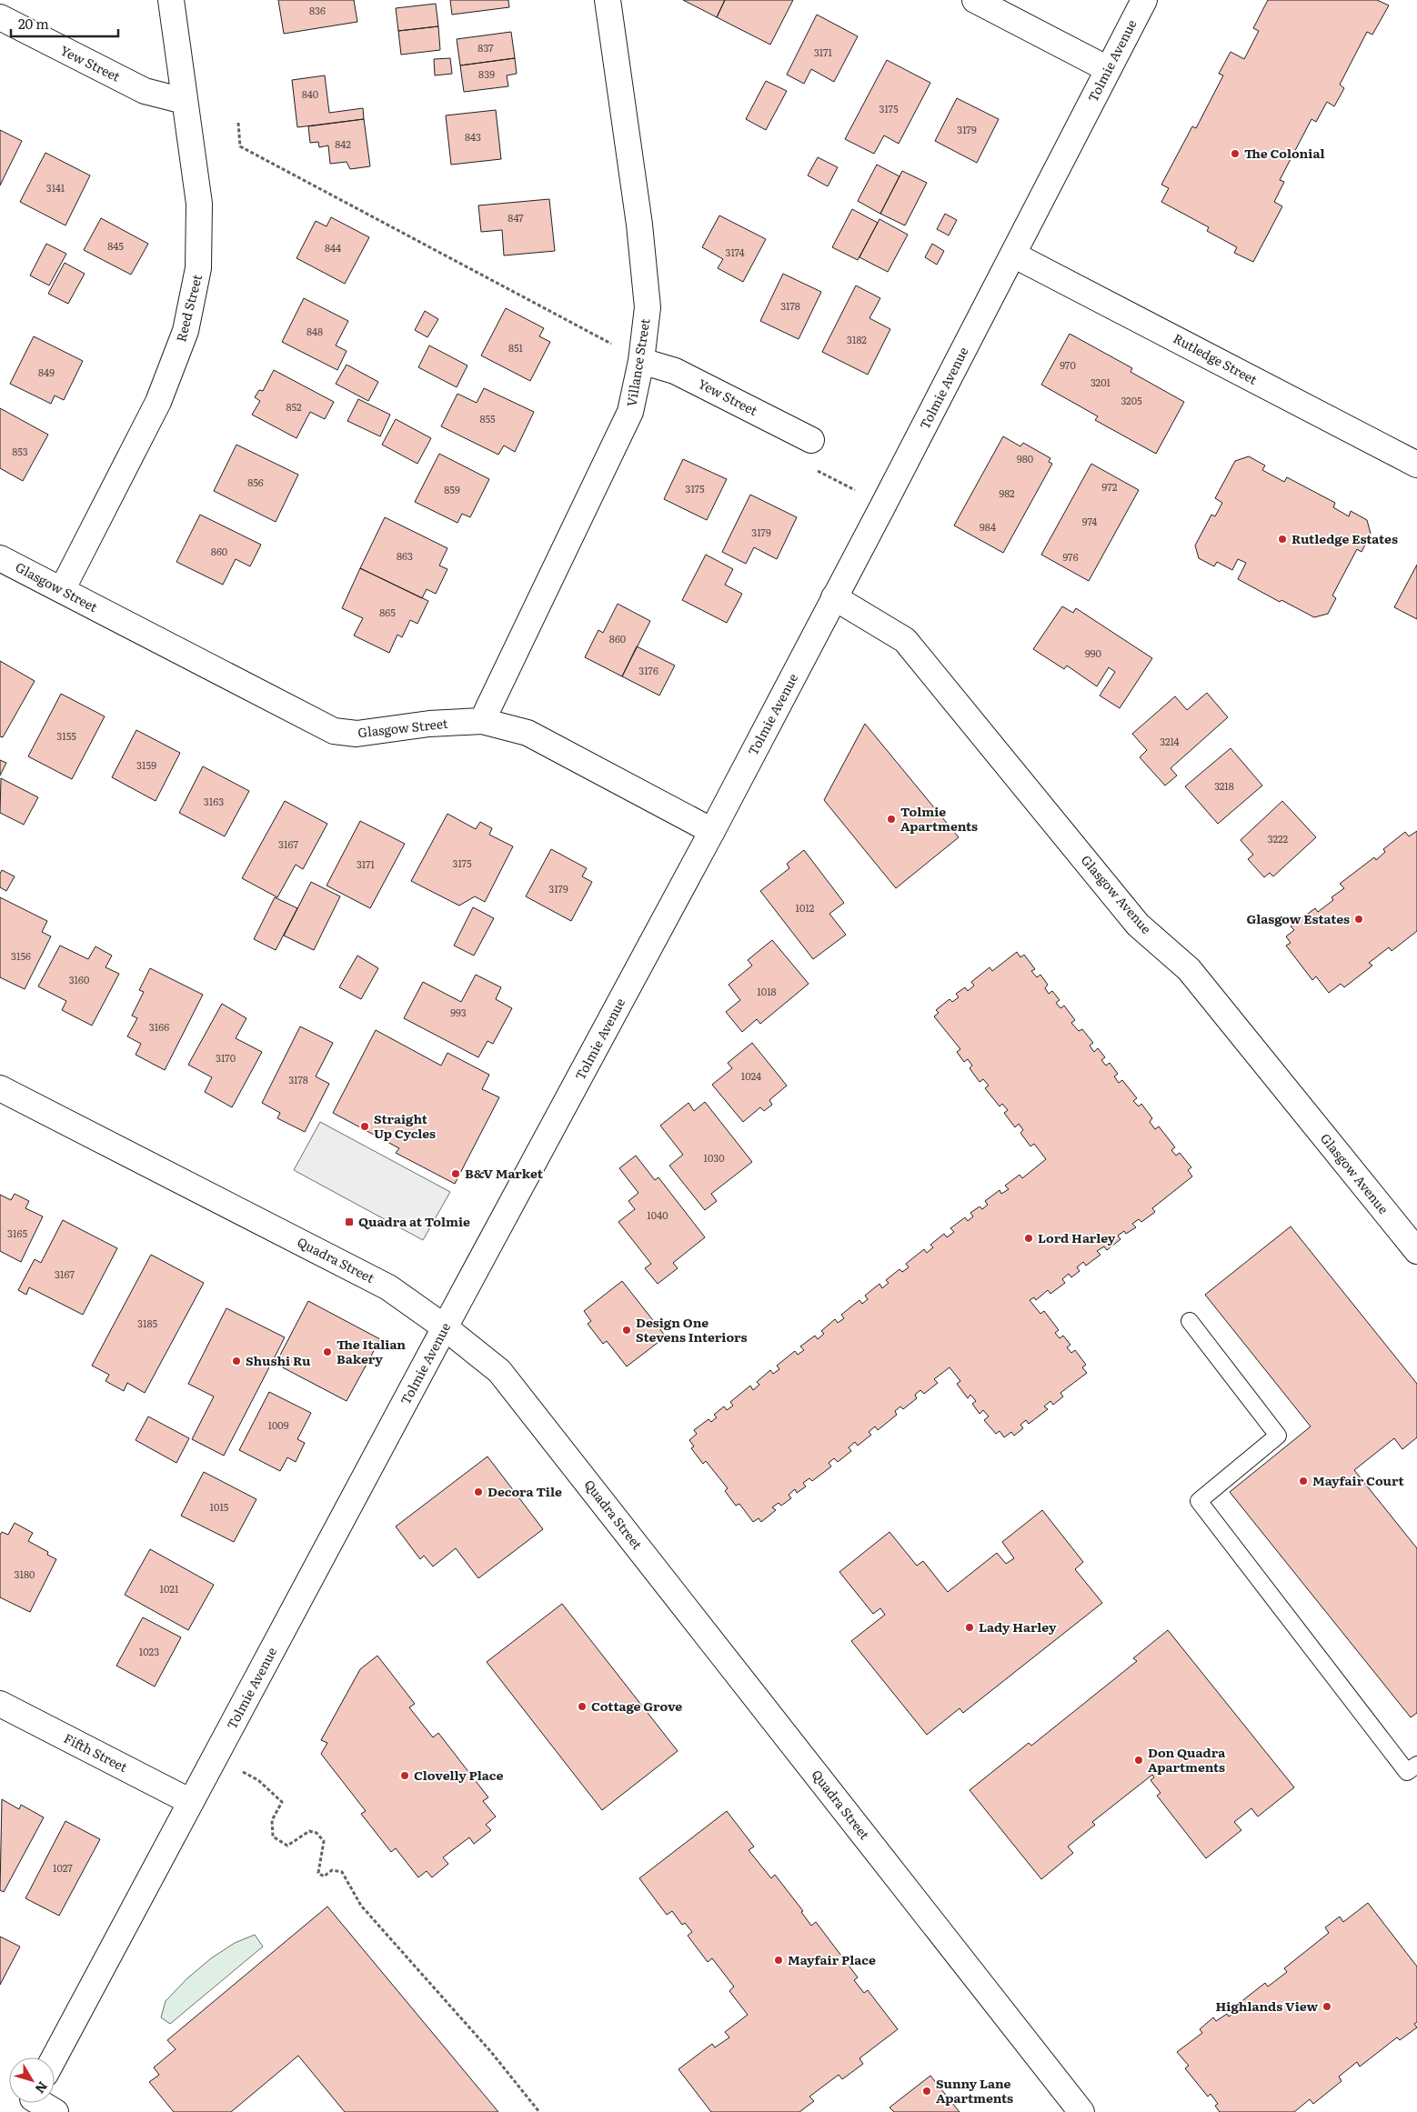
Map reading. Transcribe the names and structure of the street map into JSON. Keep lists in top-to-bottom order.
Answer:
{
  "streets": {
    "street": [
      "Tolmie Avenue",
      "Yew Street",
      "Reed Street",
      "Rutledge Street",
      "Villance Street",
      "Glasgow Street",
      "Glasgow Avenue",
      "Quadra Street",
      "Fifth Street"
    ]
  },
  "crossings": [
    ["Tolmie Avenue", "Rutledge Street"],
    ["Tolmie Avenue", "Glasgow Street"],
    ["Tolmie Avenue", "Glasgow Avenue"],
    ["Tolmie Avenue", "Quadra Street"],
    ["Tolmie Avenue", "Fifth Street"],
    ["Yew Street", "Reed Street"],
    ["Yew Street", "Villance Street"],
    ["Reed Street", "Glasgow Street"],
    ["Villance Street", "Glasgow Street"]
  ],
  "places": {
    "other": [
      "The Colonial",
      "Rutledge Estates",
      "Tolmie Apartments",
      "Glasgow Estates",
      "Straight Up Cycles",
      "B&V Market",
      "Lord Harley",
      "Design One Stevens Interiors",
      "The Italian Bakery",
      "Shushi Ru",
      "Mayfair Court",
      "Decora Tile",
      "Lady Harley",
      "Cottage Grove",
      "Don Quadra Apartments",
      "Clovelly Place",
      "Mayfair Place",
      "Highlands View",
      "Sunny Lane Apartments"
    ],
    "transit": ["Quadra at Tolmie"]
  },
  "house_numbers": [
    "836",
    "837",
    "3171",
    "839",
    "840",
    "3175",
    "3179",
    "843",
    "842",
    "3141",
    "847",
    "845",
    "844",
    "3174",
    "3178",
    "848",
    "3182",
    "851",
    "970",
    "849",
    "3201",
    "3205",
    "852",
    "855",
    "853",
    "980",
    "856",
    "972",
    "3175",
    "859",
    "982",
    "974",
    "984",
    "3179",
    "860",
    "863",
    "976",
    "865",
    "860",
    "990",
    "3176",
    "3155",
    "3214",
    "3159",
    "3218",
    "3163",
    "3222",
    "3167",
    "3175",
    "3171",
    "3179",
    "1012",
    "3156",
    "3160",
    "1018",
    "993",
    "3166",
    "3170",
    "1024",
    "3178",
    "1030",
    "1040",
    "3165",
    "3167",
    "3185",
    "1009",
    "1015",
    "3180",
    "1021",
    "1023",
    "1027"
  ],
  "scale_bar": "20 m",
  "north": "bottom right"
}
